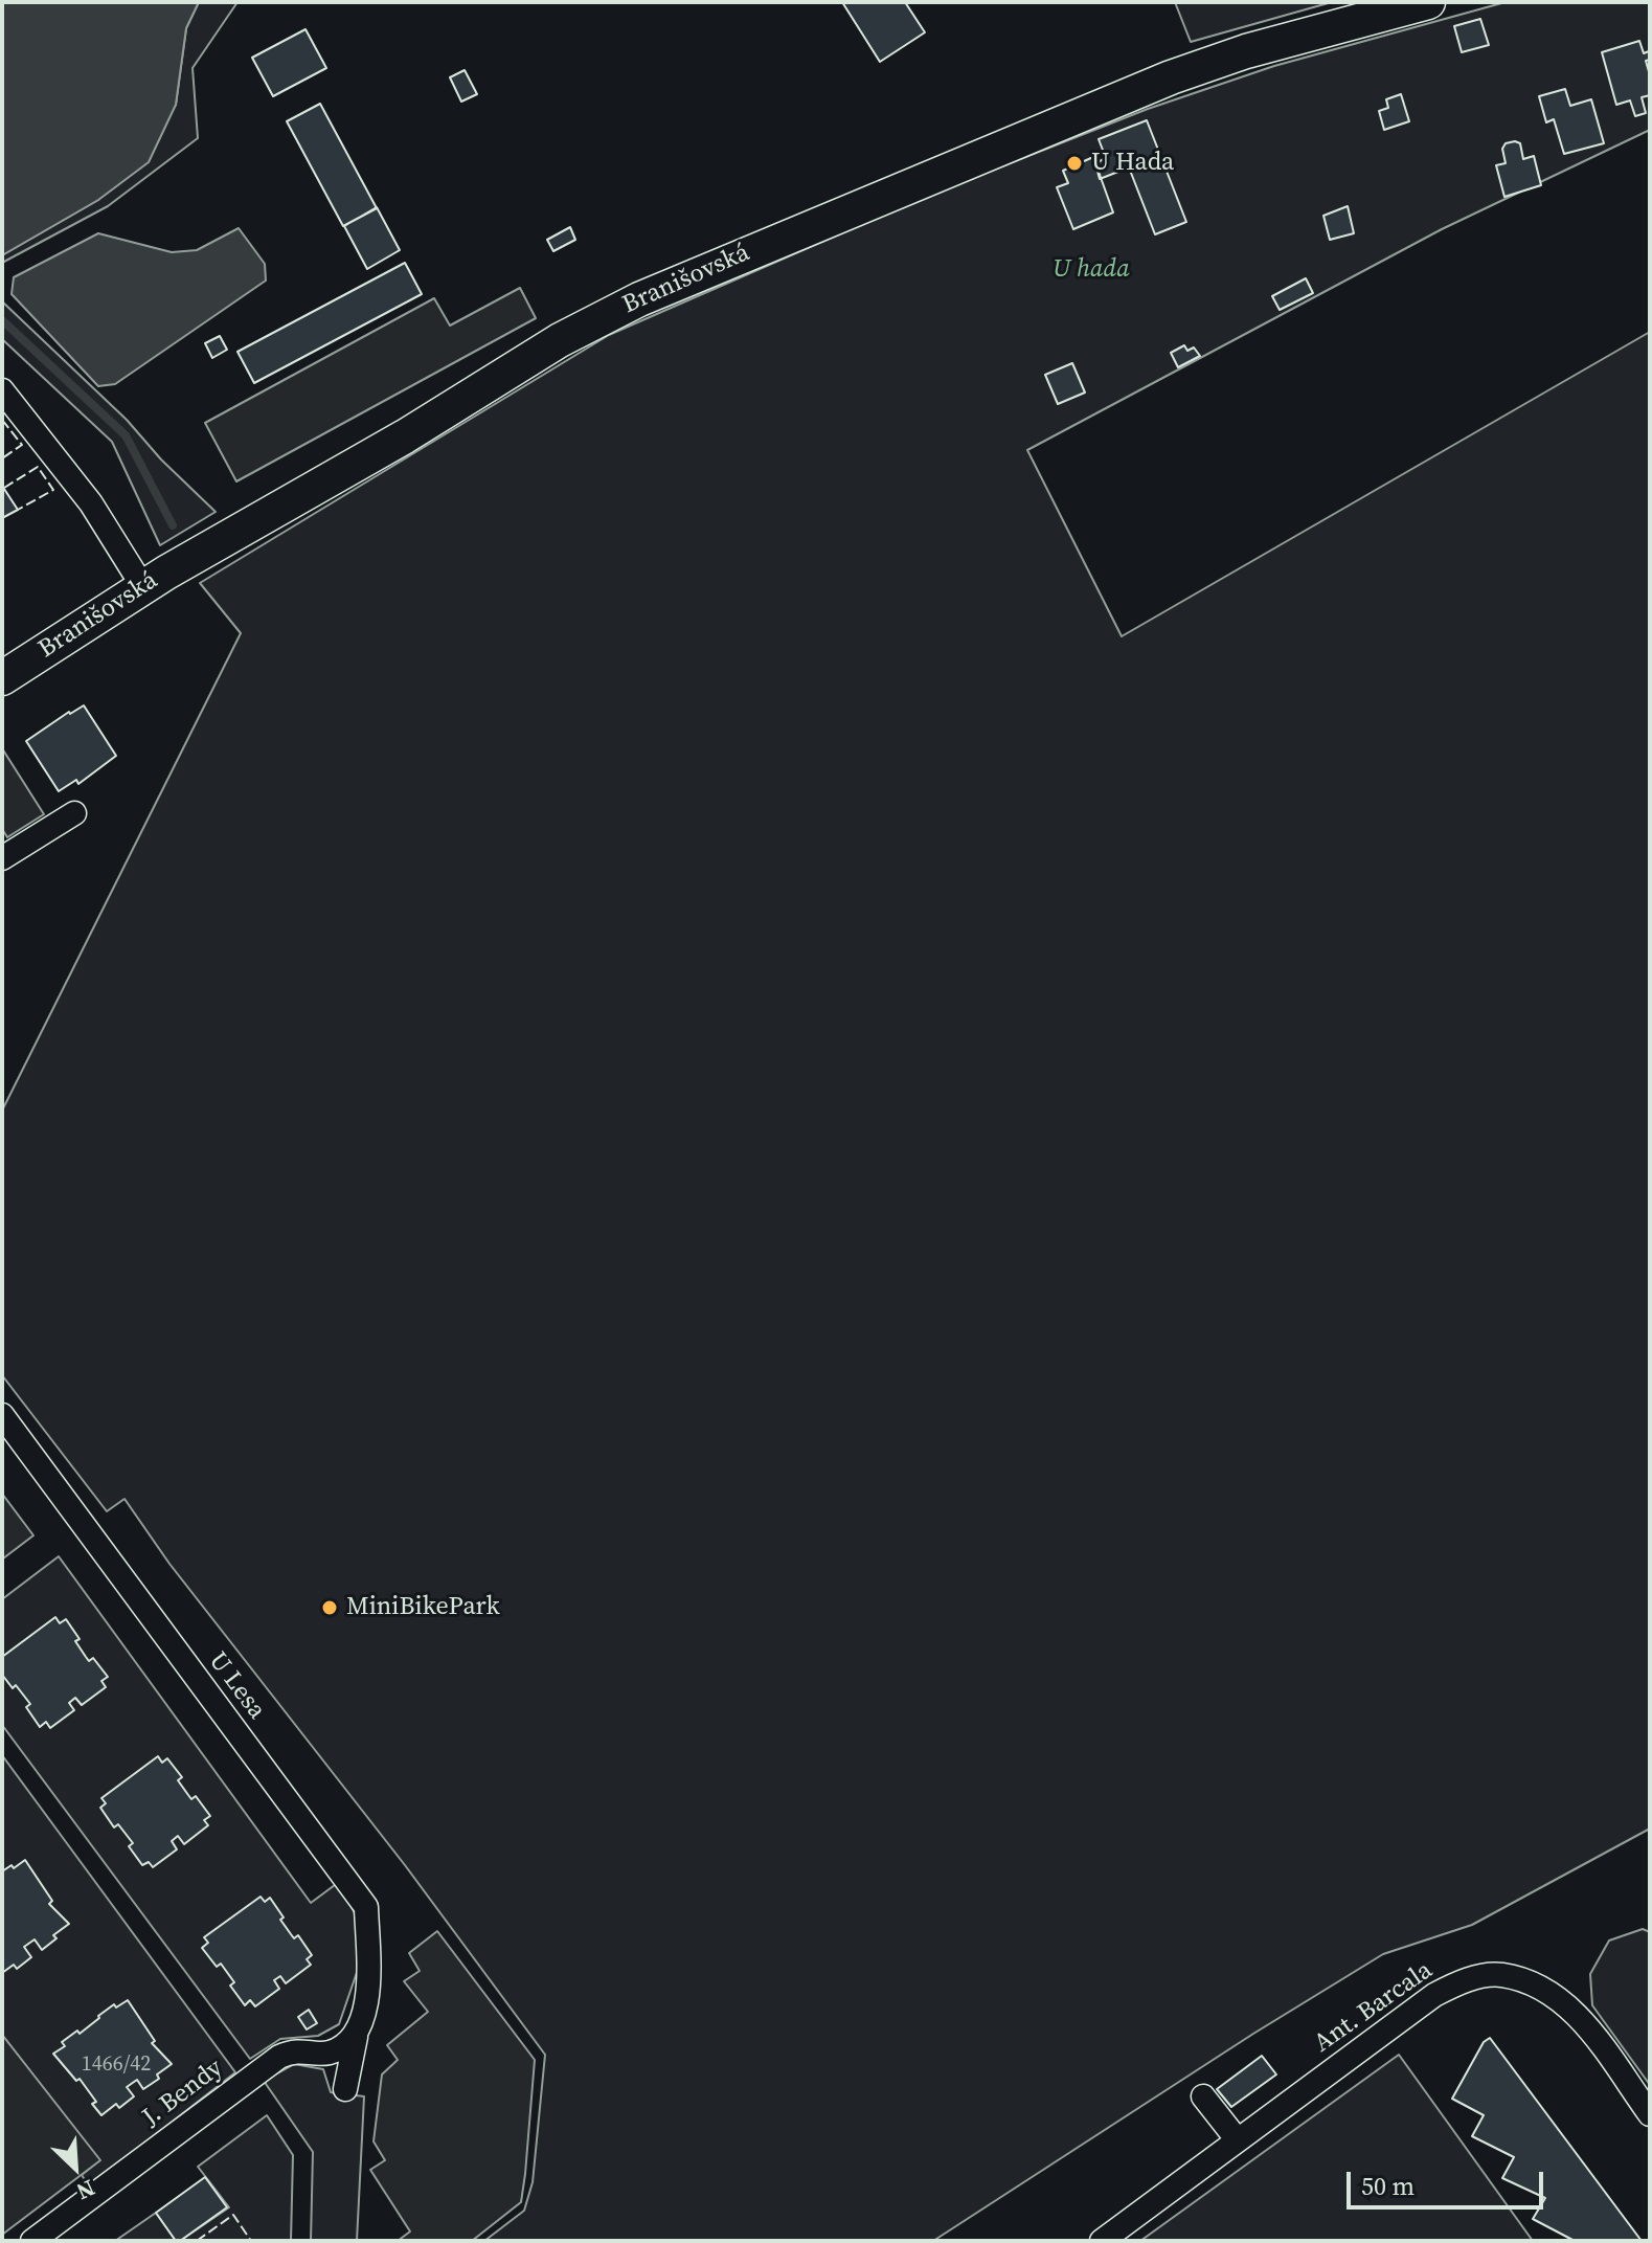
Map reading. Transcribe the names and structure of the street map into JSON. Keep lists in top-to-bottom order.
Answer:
{
  "streets": {
    "street": [
      "Branišovská",
      "U Lesa",
      "Ant. Barcala",
      "J. Bendy"
    ]
  },
  "crossings": [
    ["U Lesa", "J. Bendy"]
  ],
  "parks": ["U hada"],
  "places": ["U Hada", "MiniBikePark"],
  "house_numbers": ["1466/42"],
  "scale_bar": "50 m",
  "north": "bottom right"
}
